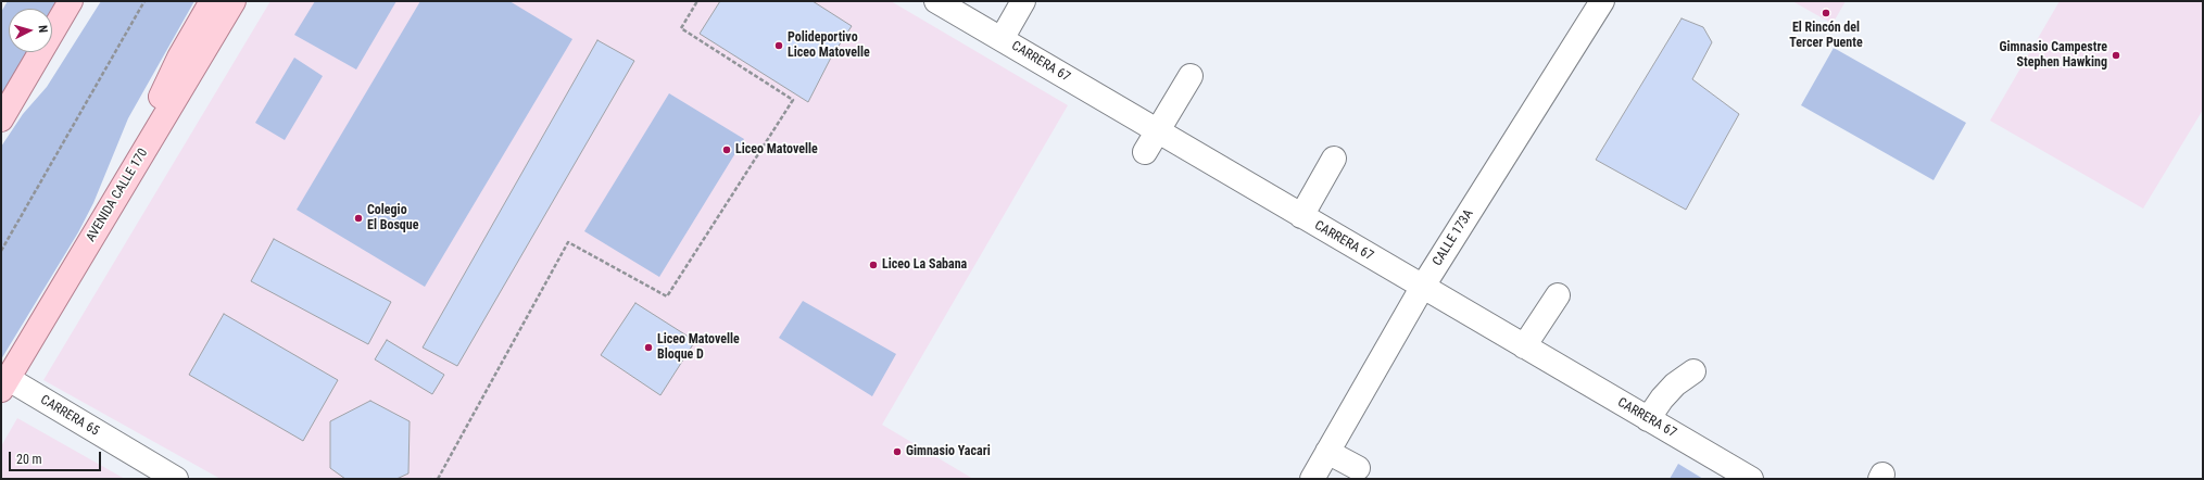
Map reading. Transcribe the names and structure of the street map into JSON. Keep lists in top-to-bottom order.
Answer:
{
  "streets": {
    "main road": ["AVENIDA CALLE 170"],
    "street": ["CARRERA 67", "CALLE 173A", "CARRERA 65"]
  },
  "crossings": [
    ["CARRERA 67", "CALLE 173A"],
    ["AVENIDA CALLE 170", "CARRERA 65"]
  ],
  "places": [
    "El Rincón del Tercer Puente",
    "Polideportivo Liceo Matovelle",
    "Gimnasio Campestre Stephen Hawking",
    "Liceo Matovelle",
    "Colegio El Bosque",
    "Liceo La Sabana",
    "Liceo Matovelle Bloque D",
    "Gimnasio Yacari"
  ],
  "scale_bar": "20 m",
  "north": "right"
}
